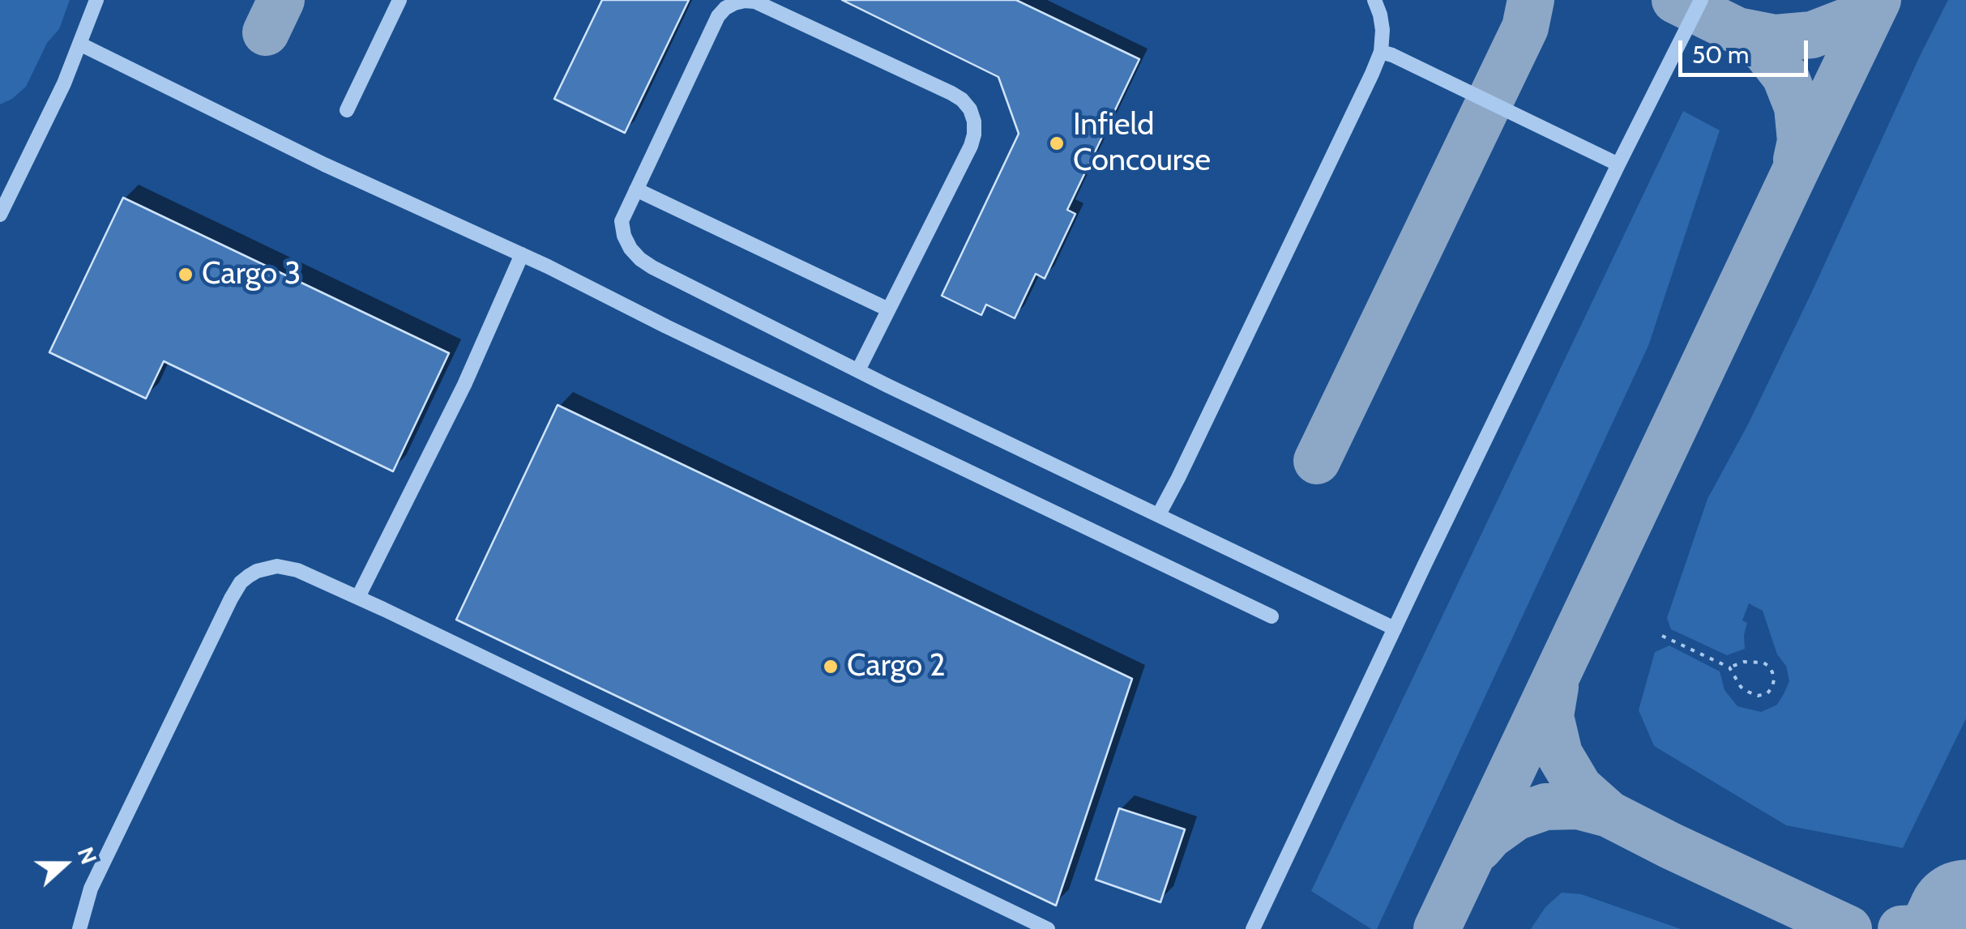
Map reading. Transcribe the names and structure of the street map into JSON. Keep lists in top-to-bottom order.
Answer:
{
  "places": ["Infield Concourse", "Cargo 3", "Cargo 2"],
  "scale_bar": "50 m",
  "north": "right"
}
